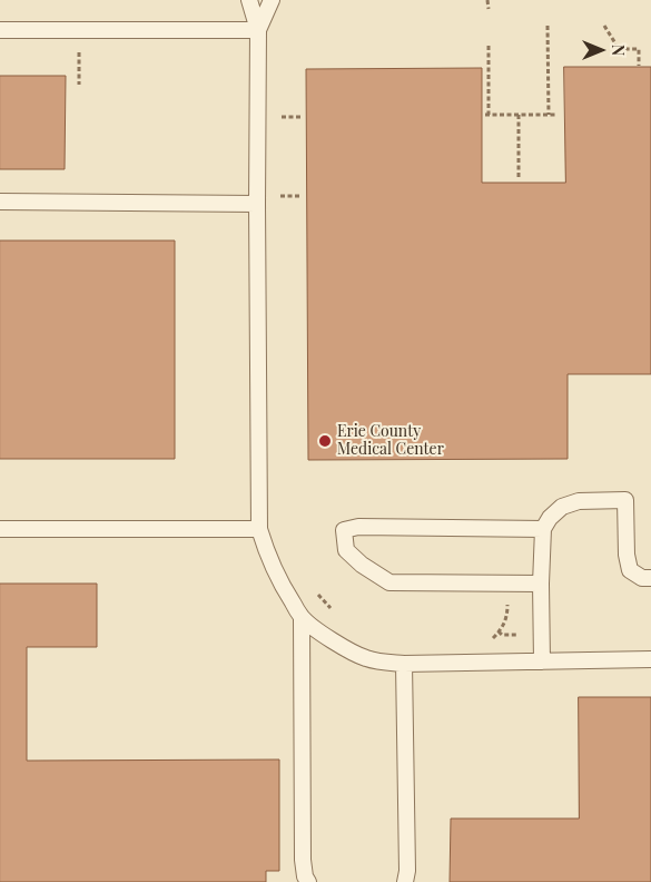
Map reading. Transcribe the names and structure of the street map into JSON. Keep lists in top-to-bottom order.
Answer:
{
  "places": ["Erie County Medical Center"],
  "north": "right"
}
